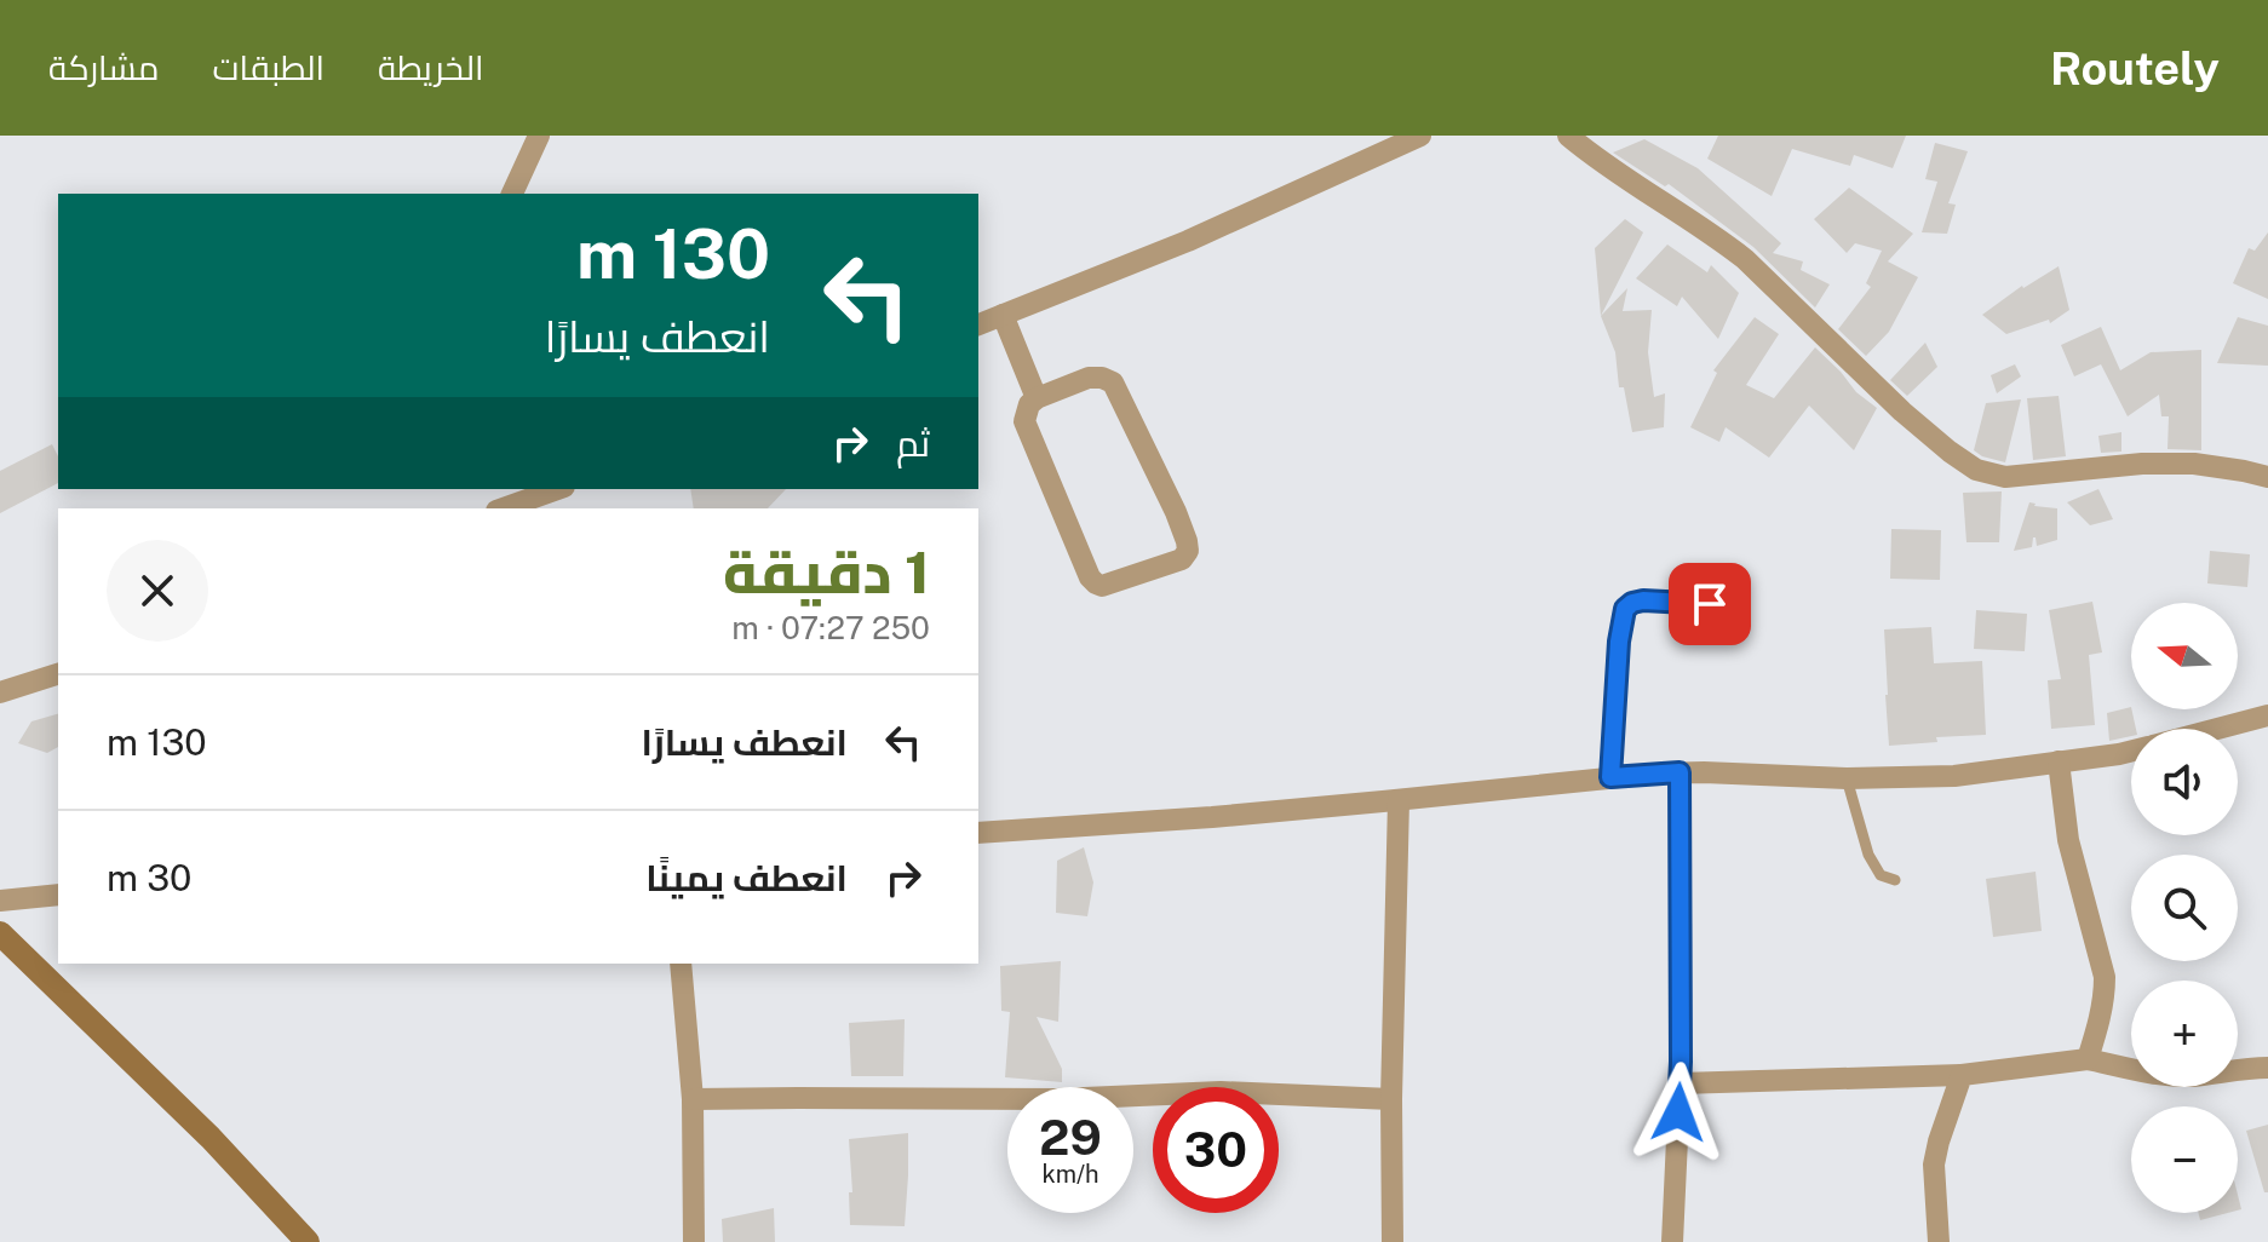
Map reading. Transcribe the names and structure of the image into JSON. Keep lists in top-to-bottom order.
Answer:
{
  "north": "left",
  "page": {
    "header": "Routely",
    "nav": ["الخريطة", "الطبقات", "مشاركة"],
    "turn": ["130 m", "انعطف يسارًا"],
    "then": "ثم",
    "heading": ["1 دقيقة", "250 m · 07:27"],
    "map_buttons": ["+", "−"],
    "list": [
      {
        "name": "انعطف يسارًا",
        "value": "130 m"
      },
      {
        "name": "انعطف يمينًا",
        "value": "30 m"
      }
    ],
    "speed": "29 km/h",
    "limit": "30"
  }
}
